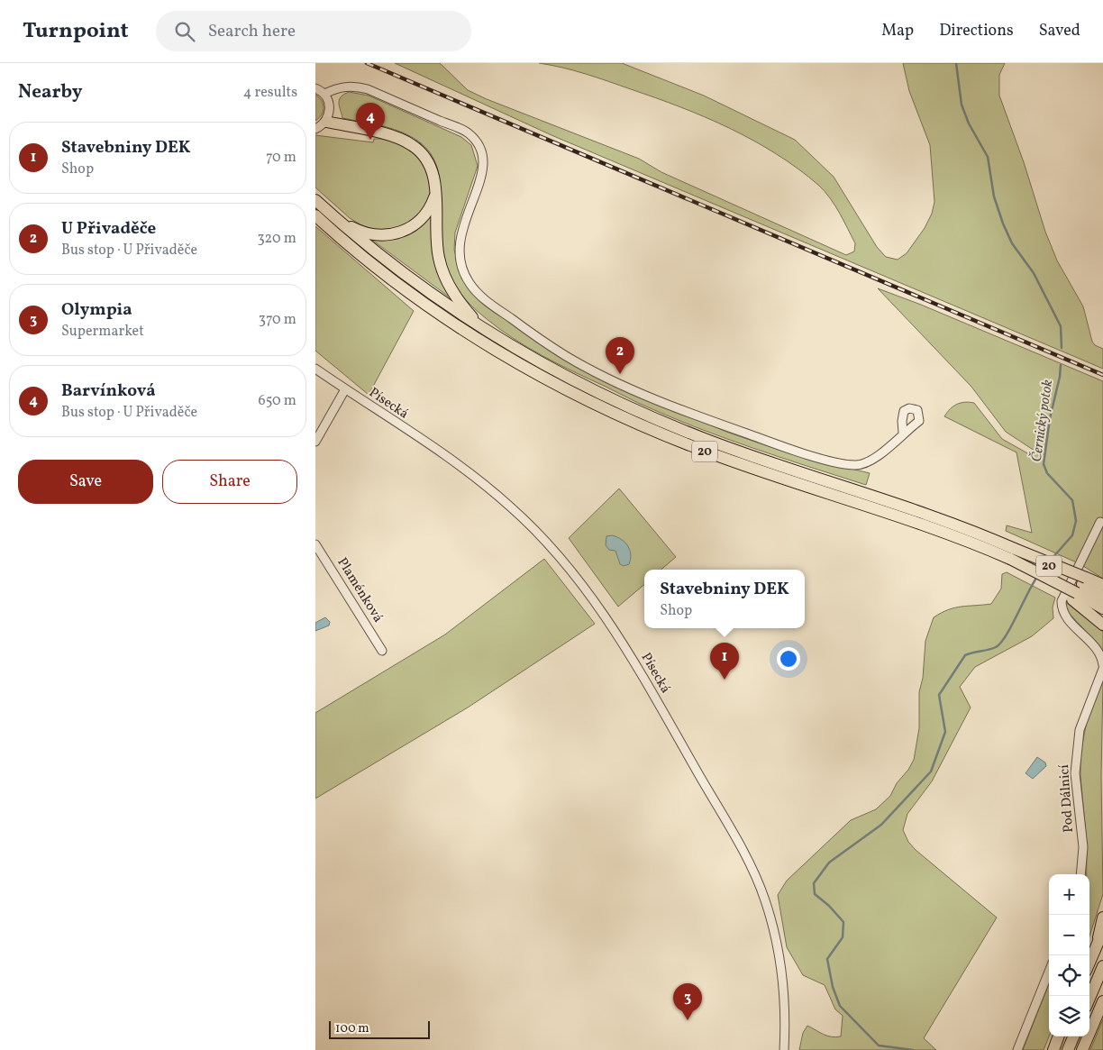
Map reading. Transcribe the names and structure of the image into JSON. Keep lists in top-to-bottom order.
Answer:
{
  "streets": {
    "highway": ["20"],
    "street": ["Písecká", "Plaménková", "Pod Dálnicí"]
  },
  "water": ["Černický potok"],
  "scale_bar": "100 m",
  "page": {
    "header": "Turnpoint",
    "search": "Search here",
    "nav": ["Map", "Directions", "Saved"],
    "heading": ["Nearby", "4 results"],
    "pins": [
      "4",
      "2",
      "1",
      "3"
    ],
    "list": [
      {
        "mark": "1",
        "name": "Stavebniny DEK",
        "note": "Shop",
        "value": "70 m"
      },
      {
        "mark": "2",
        "name": "U Přivaděče",
        "note": "Bus stop · U Přivaděče",
        "value": "320 m"
      },
      {
        "mark": "3",
        "name": "Olympia",
        "note": "Supermarket",
        "value": "370 m"
      },
      {
        "mark": "4",
        "name": "Barvínková",
        "note": "Bus stop · U Přivaděče",
        "value": "650 m"
      }
    ],
    "buttons": ["Save", "Share"],
    "popup": ["Stavebniny DEK", "Shop"],
    "map_buttons": ["+", "−"],
    "scale": "100 m"
  }
}
